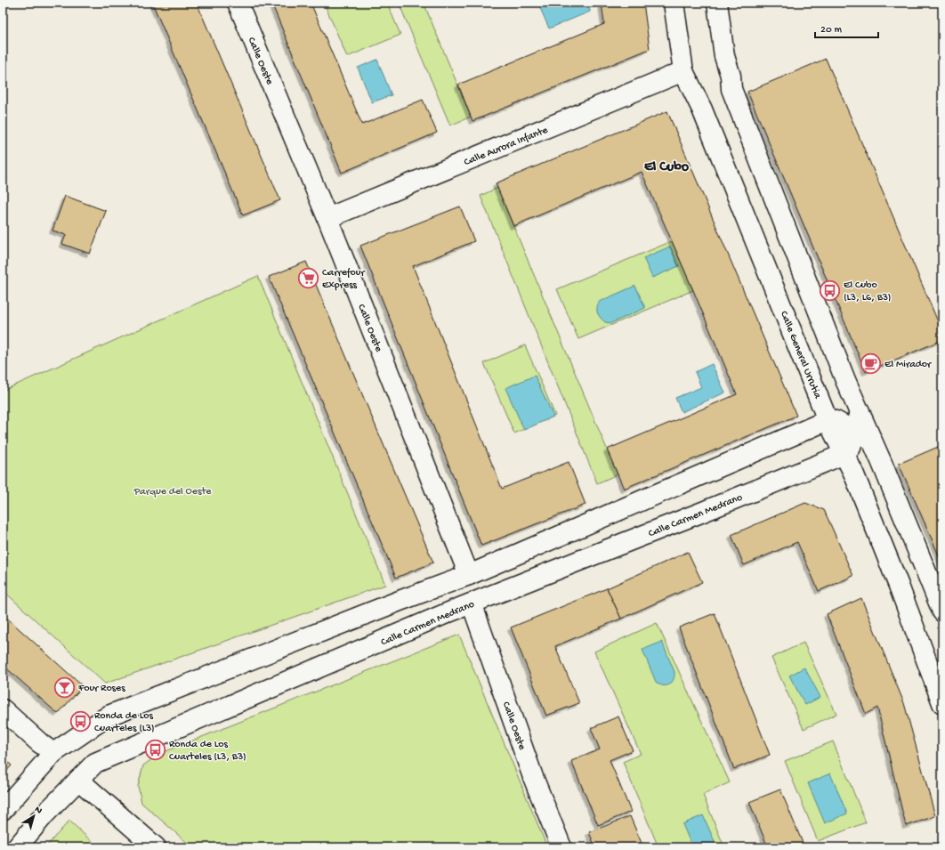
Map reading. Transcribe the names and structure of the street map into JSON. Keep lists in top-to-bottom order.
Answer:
{
  "streets": {
    "main road": [
      "Calle Oeste",
      "Calle Aurora Infante",
      "Calle General Urrutia",
      "Calle Carmen Medrano"
    ]
  },
  "crossings": [
    ["Calle Oeste", "Calle Aurora Infante"],
    ["Calle Oeste", "Calle Carmen Medrano"],
    ["Calle Aurora Infante", "Calle General Urrutia"],
    ["Calle General Urrutia", "Calle Carmen Medrano"]
  ],
  "districts": ["El Cubo"],
  "parks": ["Parque del Oeste"],
  "places": {
    "supermarket": ["Carrefour Express"],
    "bus stop": ["El Cubo (L3, L6, B3)", "Ronda de Los Cuarteles (L3)", "Ronda de Los Cuarteles (L3, B3)"],
    "cafe": ["El Mirador"],
    "bar": ["Four Roses"]
  },
  "scale_bar": "20 m",
  "north": "top right"
}
